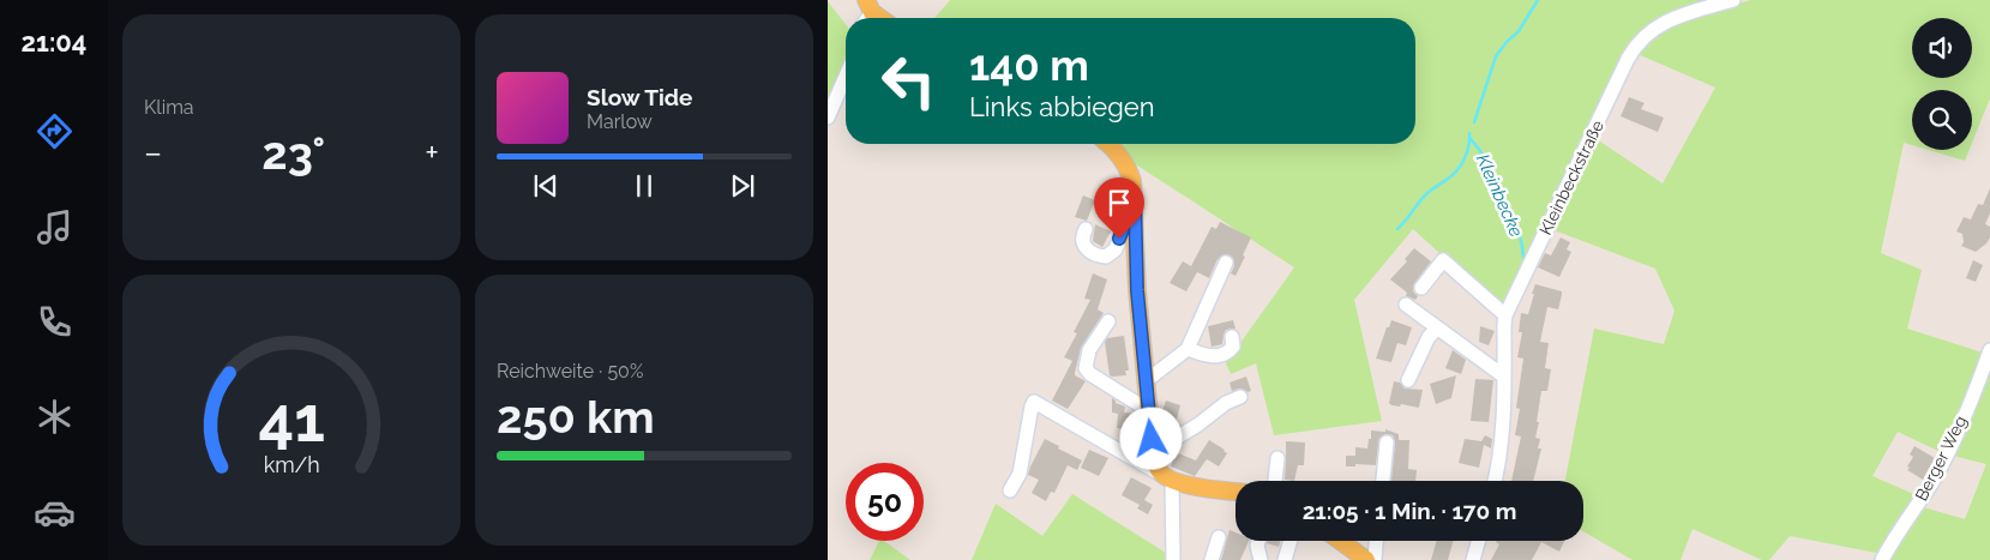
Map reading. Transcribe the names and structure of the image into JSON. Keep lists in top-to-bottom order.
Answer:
{
  "streets": {
    "street": ["Kleinbeckstraße", "Berger Weg"]
  },
  "water": ["Kleinbecke"],
  "page": {
    "tabs": "21:04",
    "tile": [
      "Klima",
      ["Reichweite · 50%", "250 km"]
    ],
    "turn": ["140 m", "Links abbiegen"],
    "song": ["Slow Tide", "Marlow"],
    "heat": ["−", "23°", "+"],
    "limit": "50",
    "trip": "21:05 · 1 Min. · 170 m",
    "gauge": ["41", "km/h"]
  }
}
